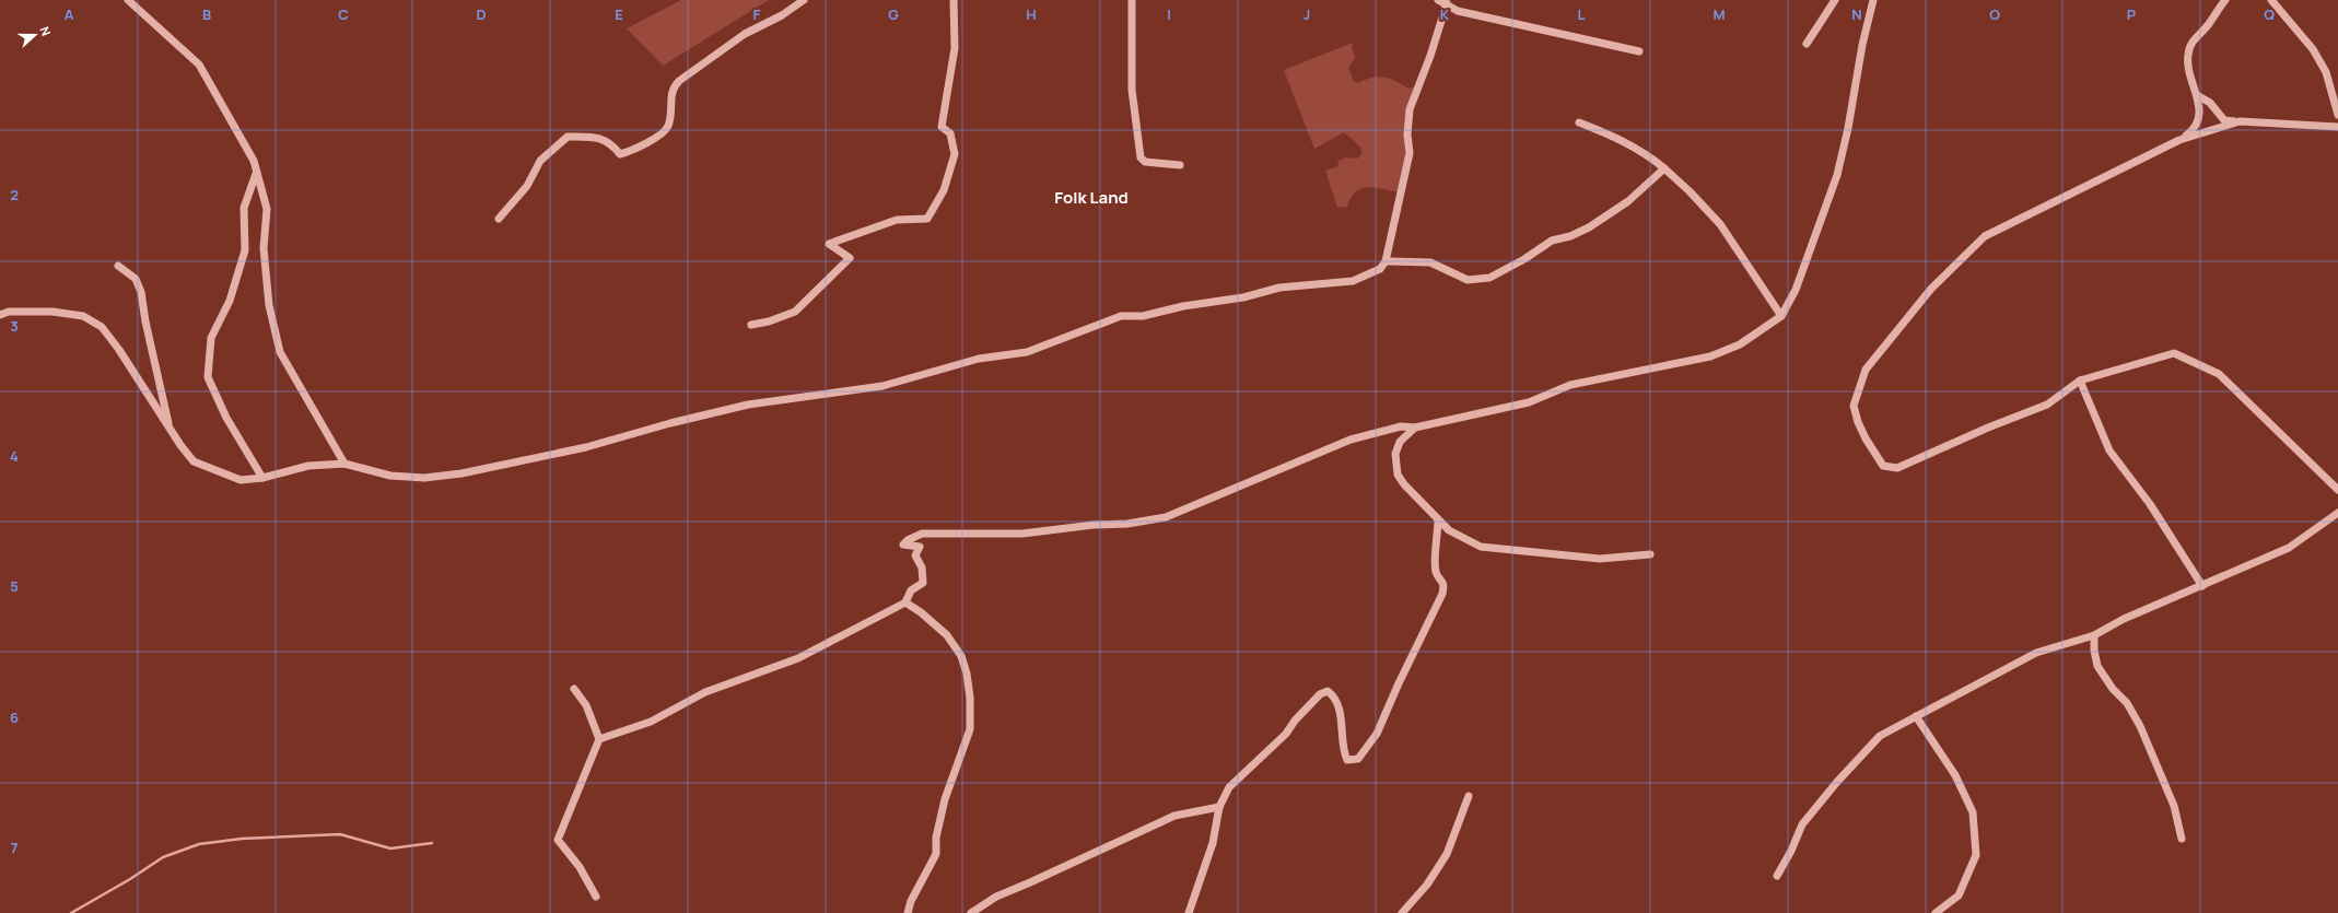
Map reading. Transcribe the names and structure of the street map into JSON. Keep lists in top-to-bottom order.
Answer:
{
  "districts": ["Folk Land"],
  "north": "right",
  "grid": {
    "columns": [
      "A",
      "B",
      "C",
      "D",
      "E",
      "F",
      "G",
      "H",
      "I",
      "J",
      "K",
      "L",
      "M",
      "N",
      "O",
      "P",
      "Q"
    ],
    "rows": [
      "2",
      "3",
      "4",
      "5",
      "6",
      "7"
    ]
  }
}
